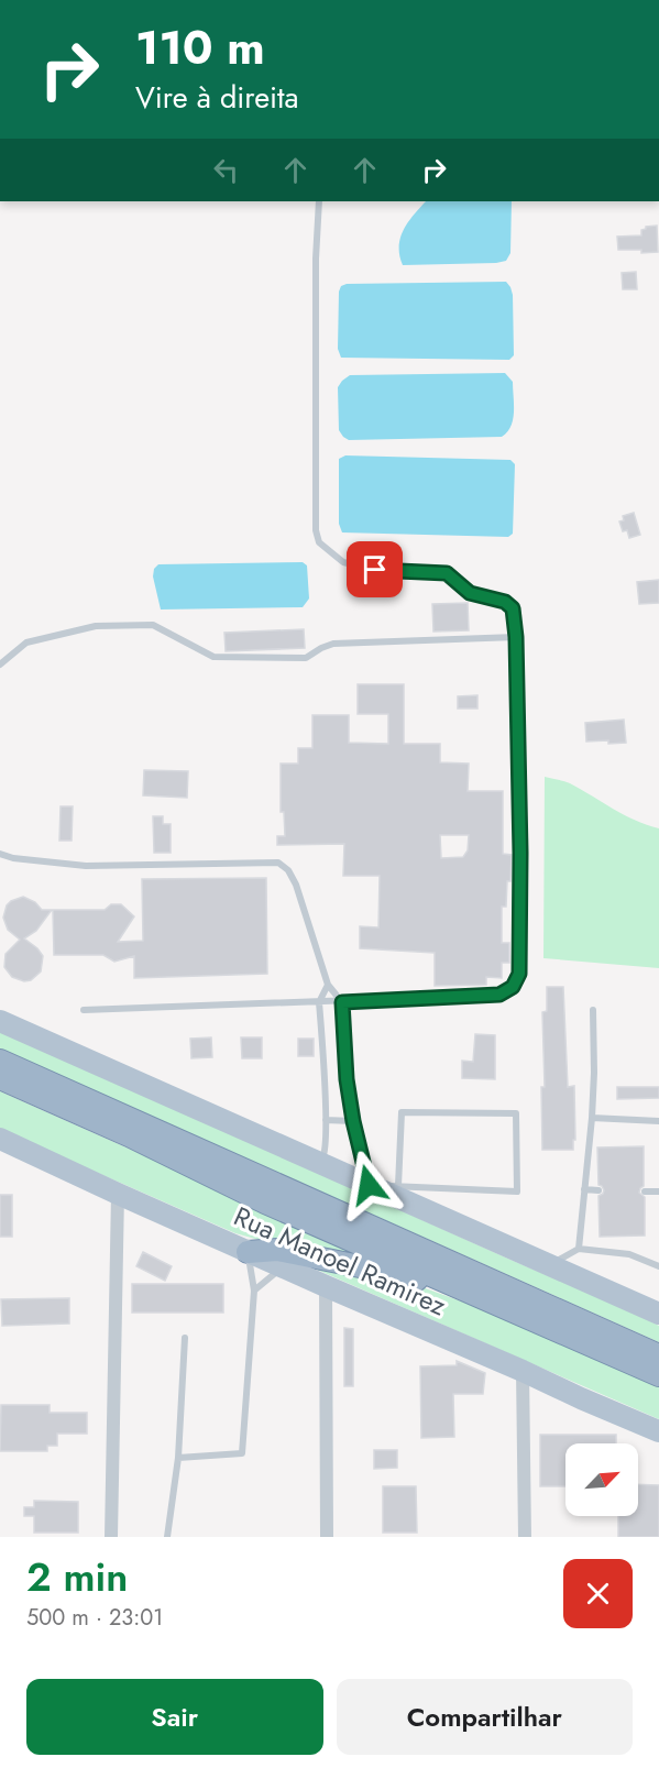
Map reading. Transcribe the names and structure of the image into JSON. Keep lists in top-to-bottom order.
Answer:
{
  "streets": {
    "main road": ["Rua Manoel Ramirez"]
  },
  "north": "top right",
  "page": {
    "turn": ["110 m", "Vire à direita"],
    "heading": ["2 min", "500 m · 23:01"],
    "buttons": ["Sair", "Compartilhar"]
  }
}
